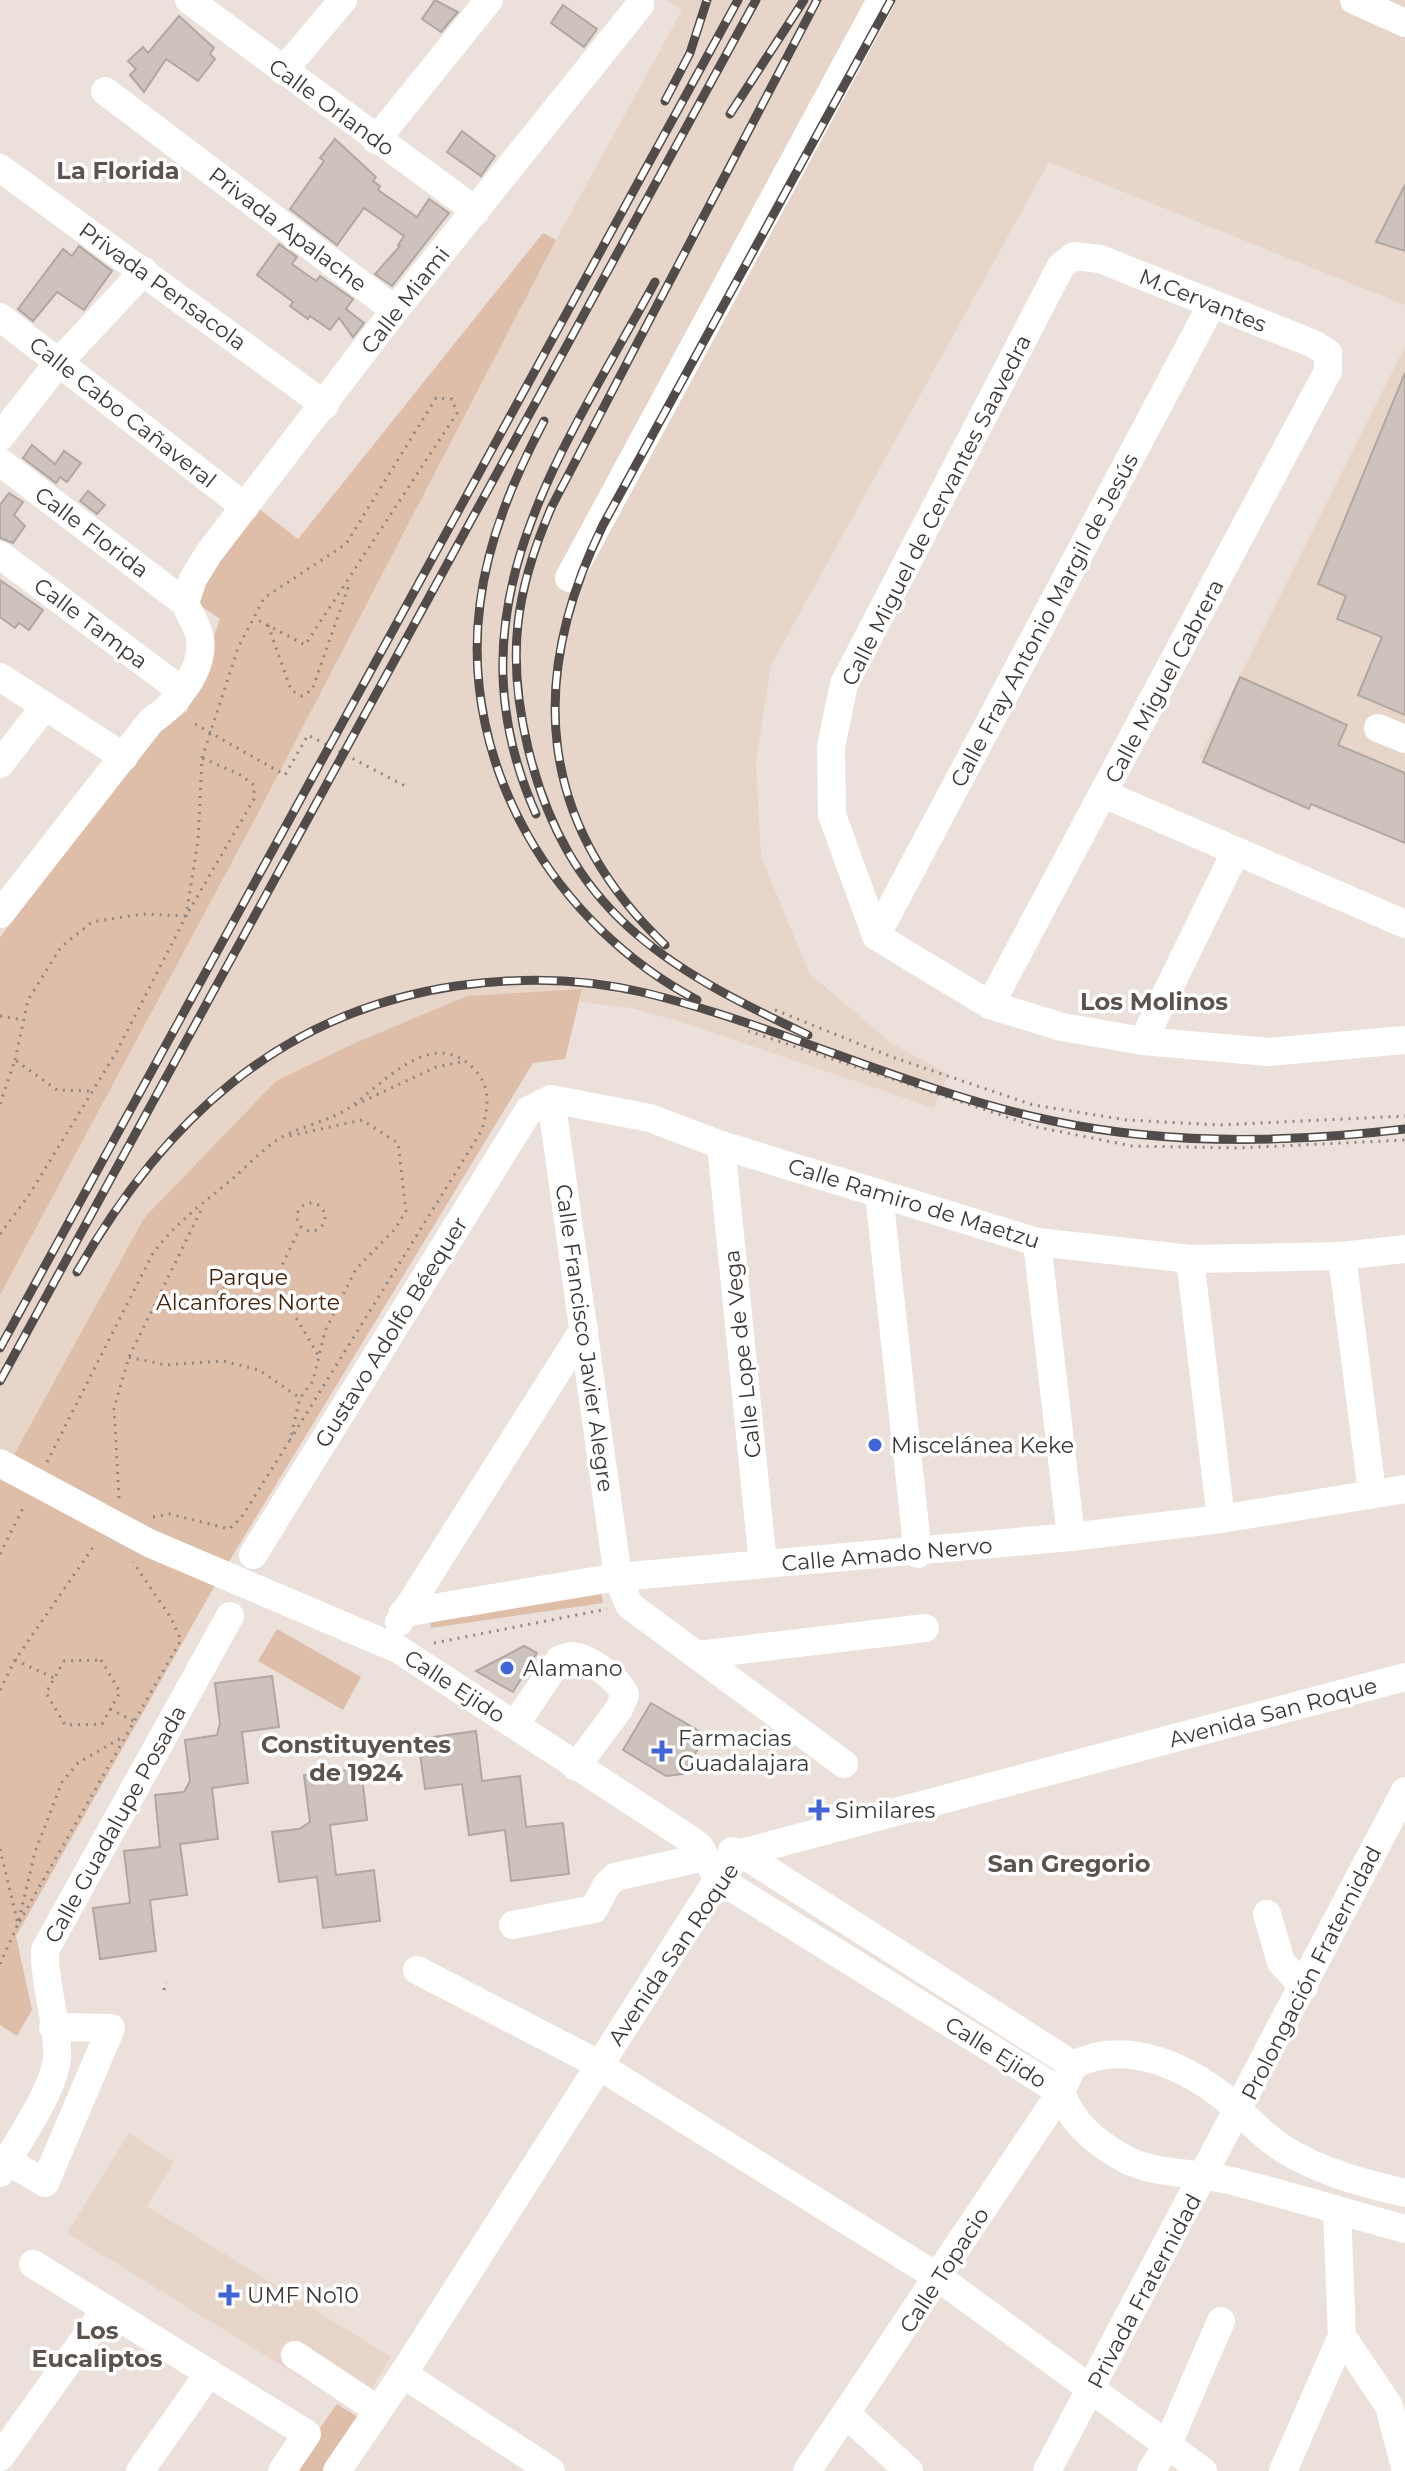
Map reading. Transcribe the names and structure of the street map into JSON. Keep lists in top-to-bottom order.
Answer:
{
  "streets": {
    "street": [
      "Calle Orlando",
      "Privada Apalache",
      "Privada Pensacola",
      "Calle Miami",
      "M.Cervantes",
      "Calle Cabo Cañaveral",
      "Calle Miguel de Cervantes Saavedra",
      "Calle Florida",
      "Calle Fray Antonio Margil de Jesús",
      "Calle Tampa",
      "Calle Miguel Cabrera",
      "Calle Ramiro de Maetzu",
      "Gustavo Adolfo Béequer",
      "Calle Francisco Javier Alegre",
      "Calle Lope de Vega",
      "Calle Amado Nervo",
      "Calle Ejido",
      "Avenida San Roque",
      "Calle Guadalupe Posada",
      "Prolongación Fraternidad",
      "Calle Topacio",
      "Privada Fraternidad"
    ]
  },
  "crossings": [
    ["Calle Orlando", "Calle Miami"],
    ["Privada Apalache", "Calle Miami"],
    ["Privada Pensacola", "Calle Miami"],
    ["Calle Miami", "Calle Cabo Cañaveral"],
    ["Calle Miami", "Calle Florida"],
    ["M.Cervantes", "Calle Miguel de Cervantes Saavedra"],
    ["M.Cervantes", "Calle Fray Antonio Margil de Jesús"],
    ["M.Cervantes", "Calle Miguel Cabrera"],
    ["Calle Miguel de Cervantes Saavedra", "Calle Fray Antonio Margil de Jesús"],
    ["Calle Ramiro de Maetzu", "Gustavo Adolfo Béequer"],
    ["Calle Ramiro de Maetzu", "Calle Francisco Javier Alegre"],
    ["Calle Ramiro de Maetzu", "Calle Lope de Vega"],
    ["Gustavo Adolfo Béequer", "Calle Francisco Javier Alegre"],
    ["Calle Francisco Javier Alegre", "Calle Amado Nervo"],
    ["Calle Lope de Vega", "Calle Amado Nervo"],
    ["Calle Ejido", "Avenida San Roque"],
    ["Calle Ejido", "Prolongación Fraternidad"],
    ["Calle Ejido", "Calle Topacio"],
    ["Calle Ejido", "Privada Fraternidad"],
    ["Prolongación Fraternidad", "Privada Fraternidad"]
  ],
  "districts": [
    "La Florida",
    "Los Molinos",
    "Constituyentes de 1924",
    "San Gregorio",
    "Los Eucaliptos"
  ],
  "parks": ["Parque Alcanfores Norte"],
  "places": {
    "other": ["Miscelánea Keke", "Alamano"],
    "health": ["Farmacias Guadalajara", "Similares", "UMF No10"]
  }
}
